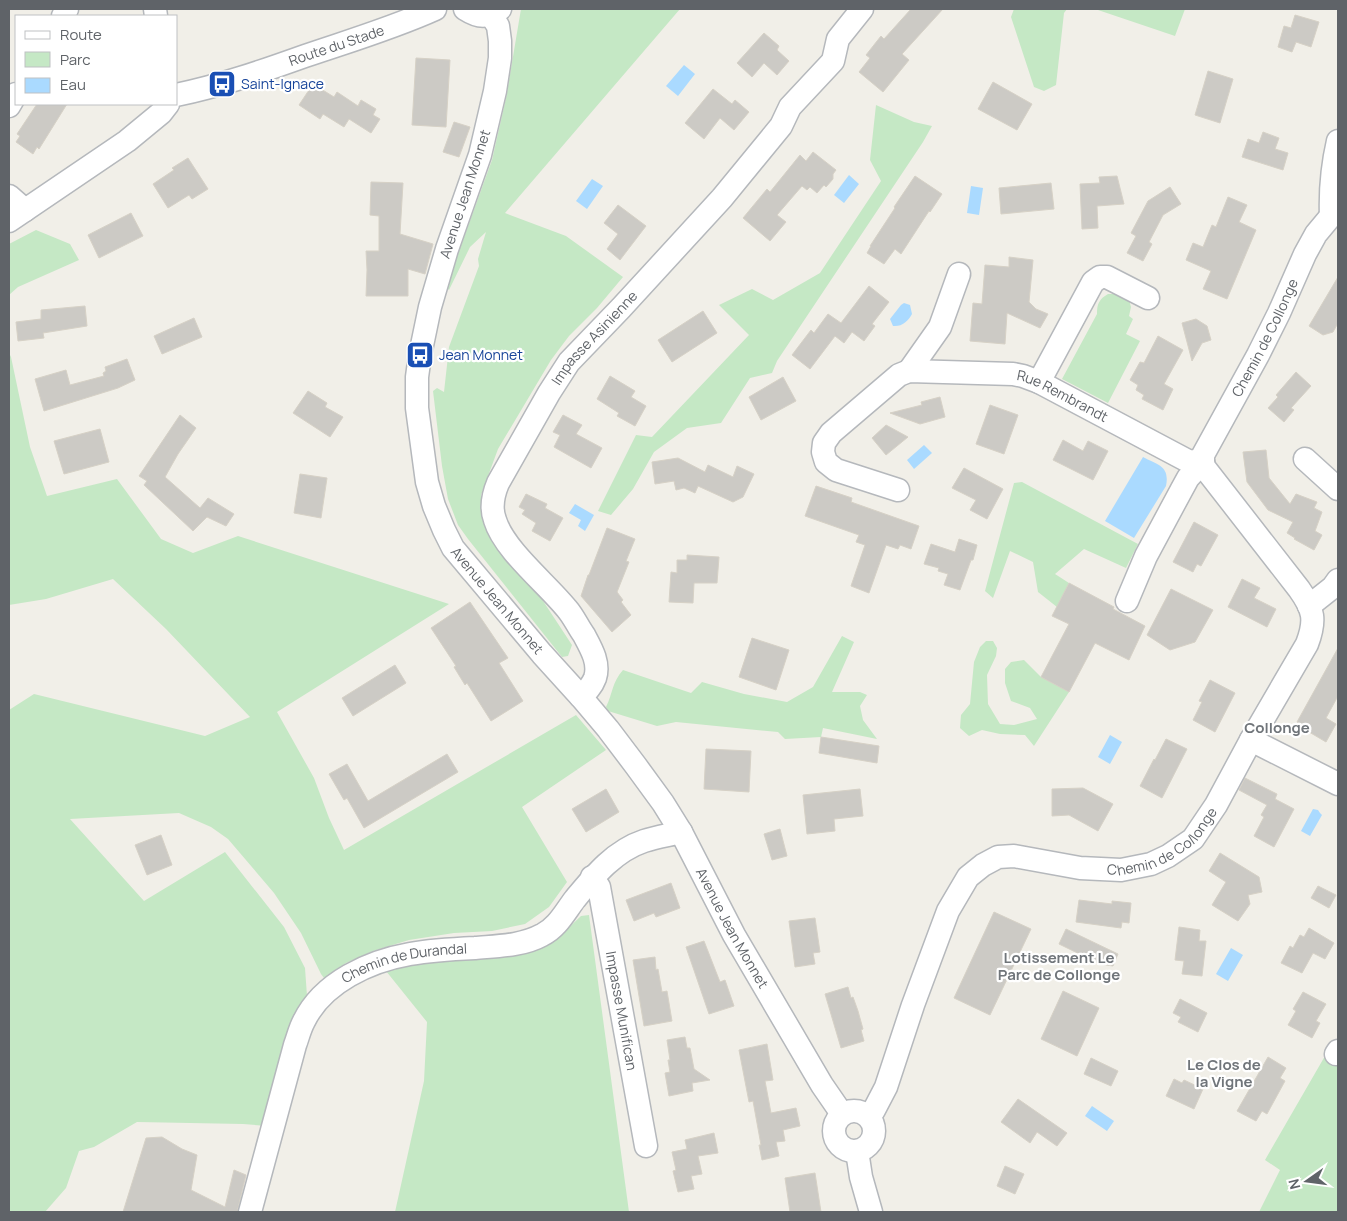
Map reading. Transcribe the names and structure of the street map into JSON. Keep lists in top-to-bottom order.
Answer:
{
  "streets": {
    "street": [
      "Route du Stade",
      "Avenue Jean Monnet",
      "Chemin de Collonge",
      "Impasse Asinienne",
      "Rue Rembrandt",
      "Chemin de Durandal",
      "Impasse Munifican"
    ]
  },
  "crossings": [
    ["Avenue Jean Monnet", "Chemin de Collonge"],
    ["Avenue Jean Monnet", "Impasse Asinienne"],
    ["Avenue Jean Monnet", "Chemin de Durandal"],
    ["Chemin de Collonge", "Rue Rembrandt"],
    ["Chemin de Durandal", "Impasse Munifican"]
  ],
  "districts": ["Collonge", "Lotissement Le Parc de Collonge", "Le Clos de la Vigne"],
  "places": {
    "bus stop": ["Saint-Ignace", "Jean Monnet"]
  },
  "legend": ["Route", "Parc", "Eau"],
  "north": "left"
}
